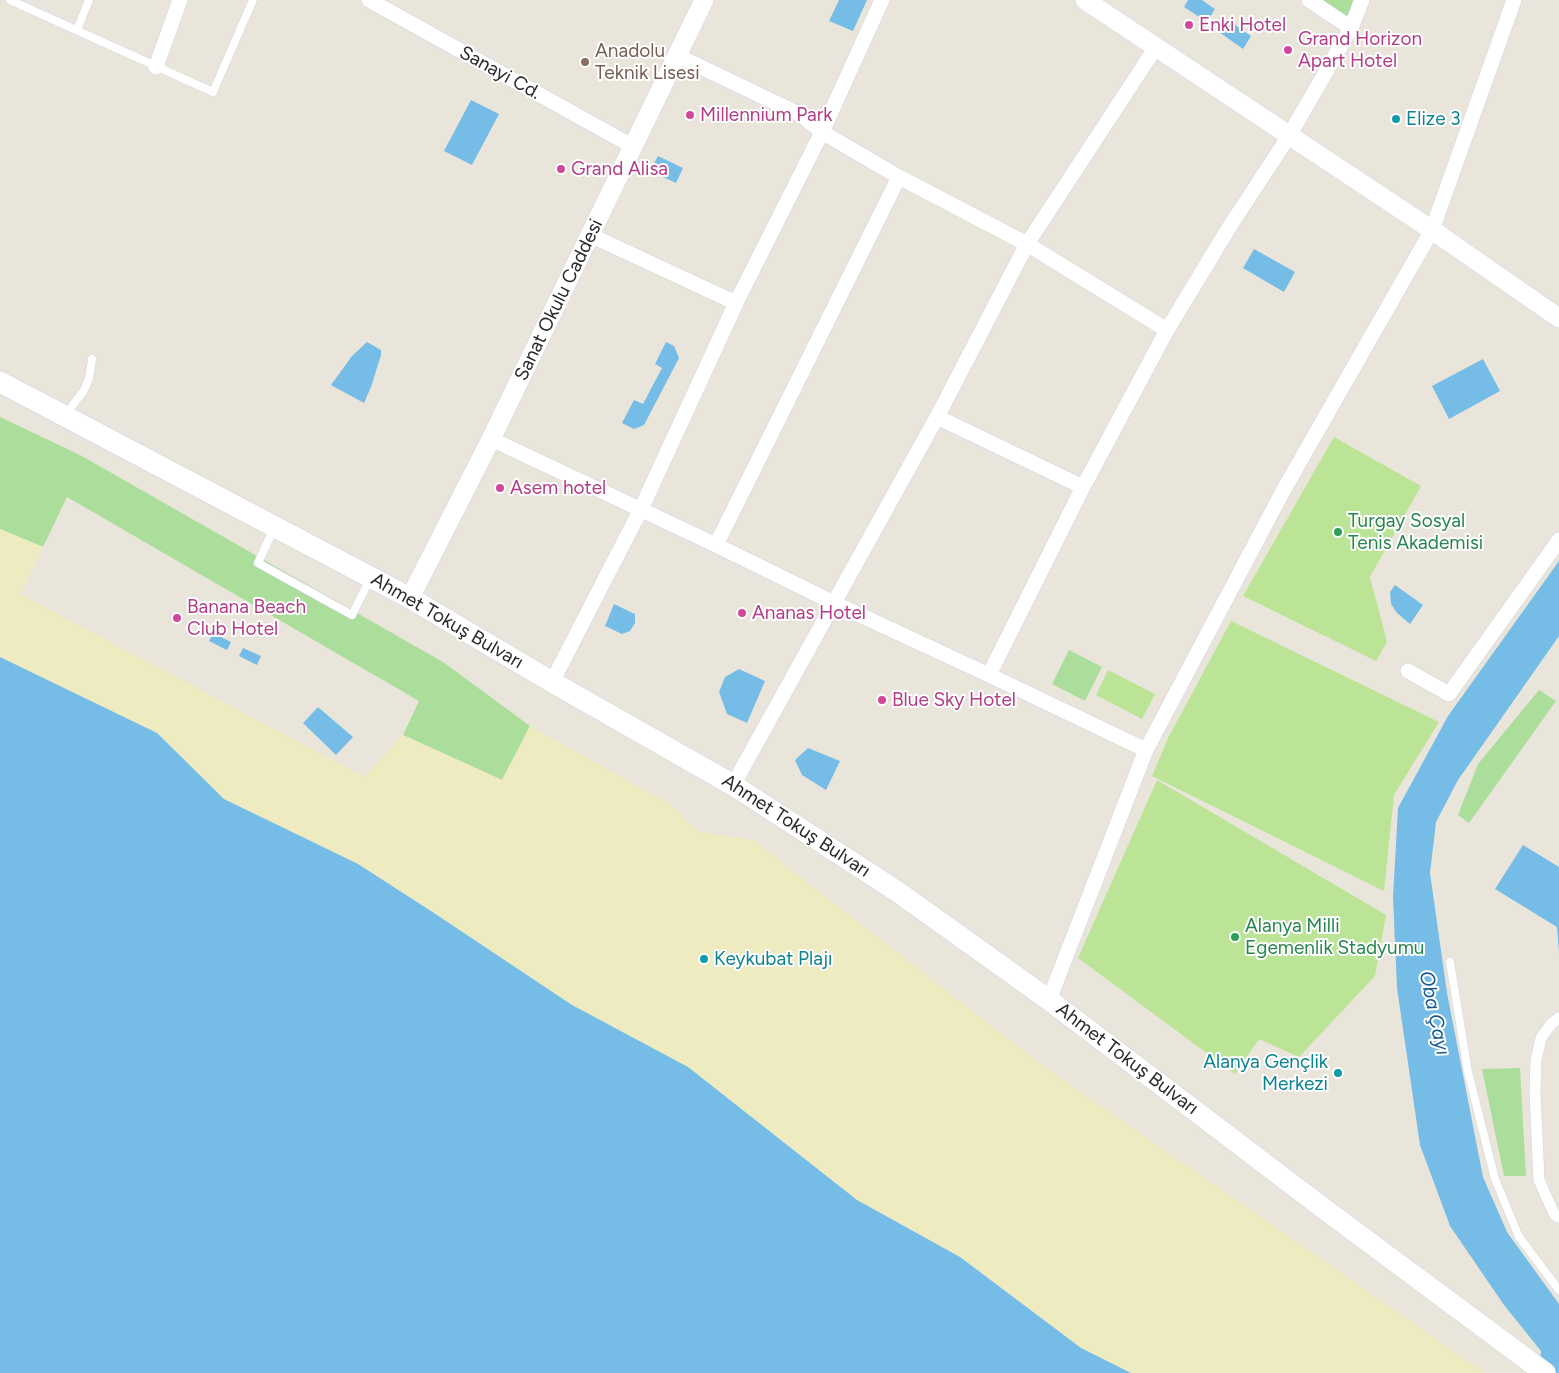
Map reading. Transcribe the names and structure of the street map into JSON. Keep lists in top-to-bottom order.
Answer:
{
  "streets": {
    "main road": ["Ahmet Tokuş Bulvarı"],
    "street": ["Sanayi Cd.", "Sanat Okulu Caddesi"]
  },
  "crossings": [
    ["Sanayi Cd.", "Sanat Okulu Caddesi"],
    ["Sanat Okulu Caddesi", "Ahmet Tokuş Bulvarı"]
  ],
  "water": ["Oba Çayı"],
  "places": [
    "Enki Hotel",
    "Grand Horizon Apart Hotel",
    "Anadolu Teknik Lisesi",
    "Millennium Park",
    "Elize 3",
    "Grand Alisa",
    "Asem hotel",
    "Turgay Sosyal Tenis Akademisi",
    "Ananas Hotel",
    "Banana Beach Club Hotel",
    "Blue Sky Hotel",
    "Alanya Milli Egemenlik Stadyumu",
    "Keykubat Plajı",
    "Alanya Gençlik Merkezi"
  ]
}
